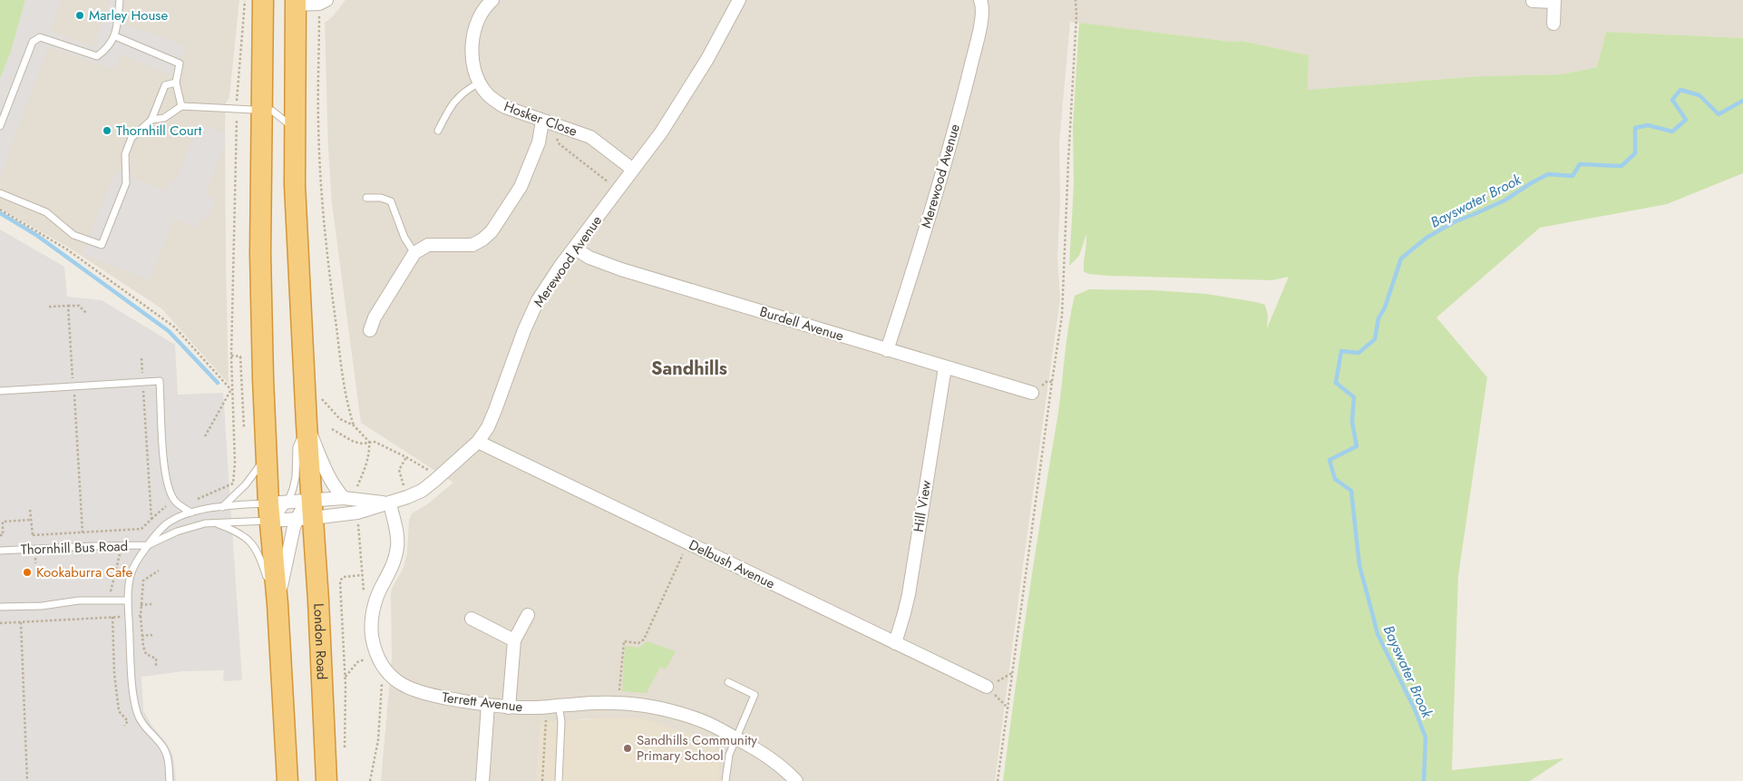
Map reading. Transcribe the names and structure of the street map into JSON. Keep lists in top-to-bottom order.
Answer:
{
  "streets": {
    "highway": ["London Road"],
    "street": [
      "Hosker Close",
      "Merewood Avenue",
      "Burdell Avenue",
      "Hill View",
      "Delbush Avenue",
      "Terrett Avenue"
    ],
    "lane": ["Thornhill Bus Road"]
  },
  "crossings": [
    ["Hosker Close", "Merewood Avenue"],
    ["Merewood Avenue", "Burdell Avenue"],
    ["Merewood Avenue", "Delbush Avenue"],
    ["Merewood Avenue", "London Road"],
    ["Merewood Avenue", "Terrett Avenue"],
    ["Burdell Avenue", "Hill View"],
    ["Hill View", "Delbush Avenue"]
  ],
  "districts": ["Sandhills"],
  "water": ["Bayswater Brook"],
  "places": [
    "Marley House",
    "Thornhill Court",
    "Kookaburra Cafe",
    "Sandhills Community Primary School"
  ]
}
